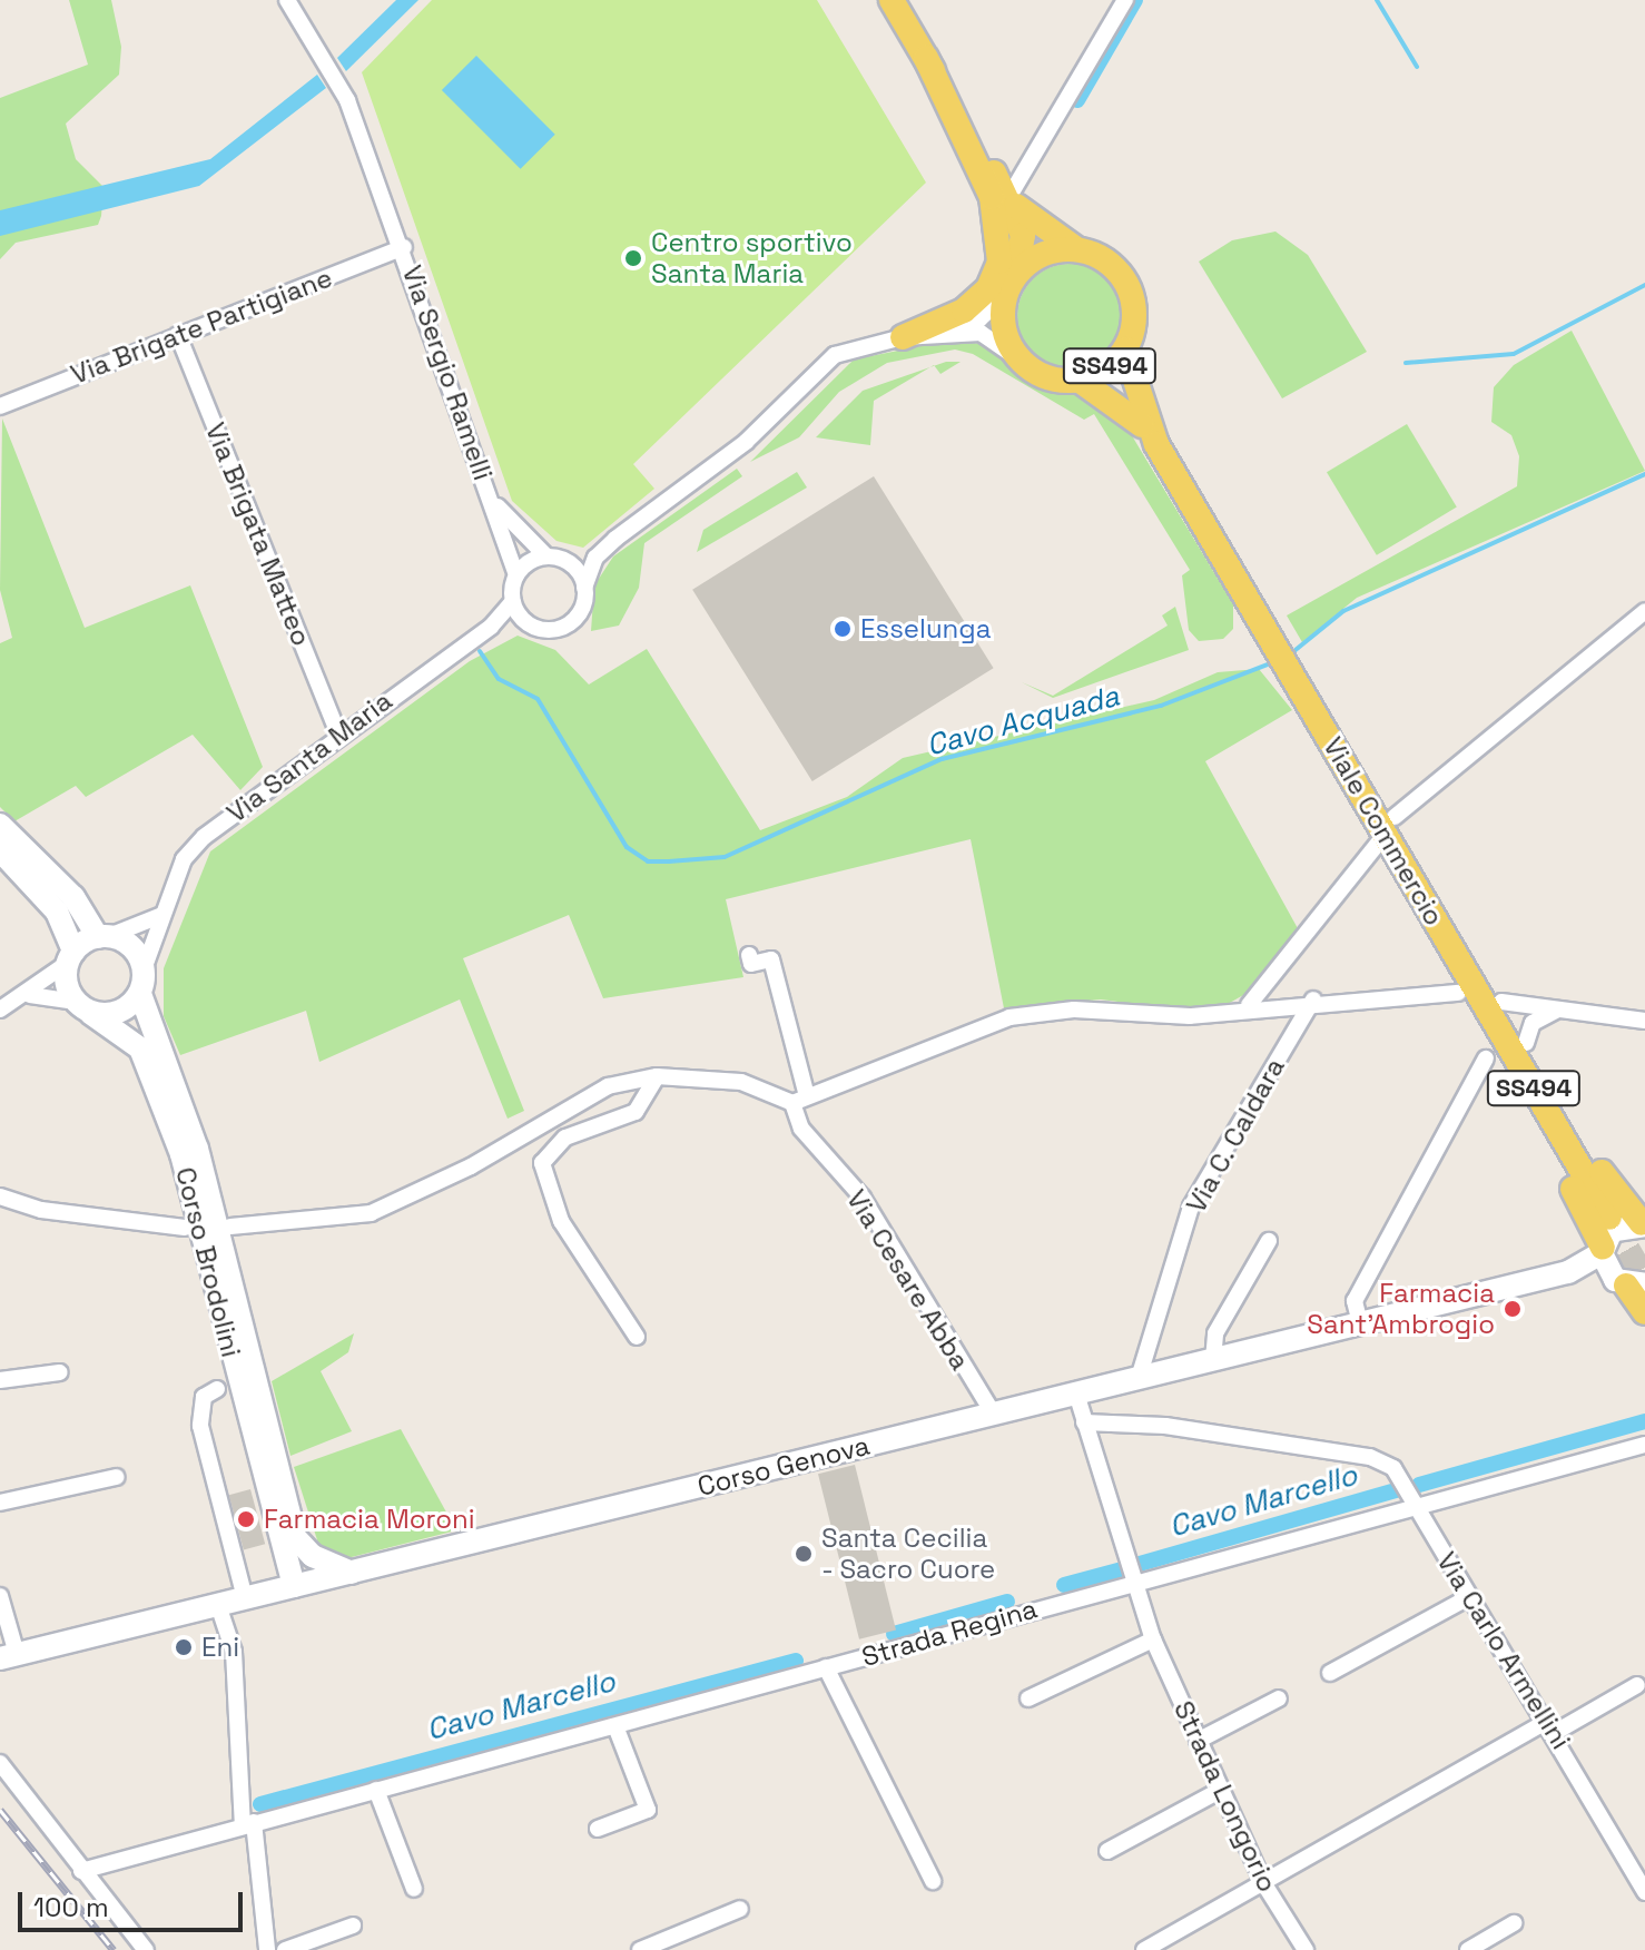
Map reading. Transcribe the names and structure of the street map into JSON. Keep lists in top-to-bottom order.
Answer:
{
  "streets": {
    "main road": [
      "SS494",
      "Viale Commercio",
      "Corso Brodolini",
      "Corso Genova"
    ],
    "street": [
      "Via Brigate Partigiane",
      "Via Sergio Ramelli",
      "Via Brigata Matteo",
      "Via Santa Maria",
      "Via C. Caldara",
      "Via Cesare Abba",
      "Strada Regina",
      "Via Carlo Armellini",
      "Strada Longorio"
    ]
  },
  "crossings": [
    ["Via Brigate Partigiane", "Via Sergio Ramelli"],
    ["Via Brigate Partigiane", "Via Brigata Matteo"],
    ["SS494", "Via Santa Maria"],
    ["SS494", "Viale Commercio"],
    ["Via Brigata Matteo", "Via Santa Maria"],
    ["Via Santa Maria", "Viale Commercio"],
    ["Via Santa Maria", "Corso Brodolini"],
    ["Via C. Caldara", "Corso Genova"],
    ["Corso Brodolini", "Corso Genova"],
    ["Via Cesare Abba", "Corso Genova"],
    ["Corso Genova", "Strada Longorio"],
    ["Strada Regina", "Via Carlo Armellini"],
    ["Strada Regina", "Strada Longorio"],
    ["Via Carlo Armellini", "Strada Longorio"]
  ],
  "water": ["Cavo Acquada", "Cavo Marcello"],
  "places": [
    "Centro sportivo Santa Maria",
    "Esselunga",
    "Farmacia Sant'Ambrogio",
    "Farmacia Moroni",
    "Santa Cecilia - Sacro Cuore",
    "Eni"
  ],
  "scale_bar": "100 m"
}
